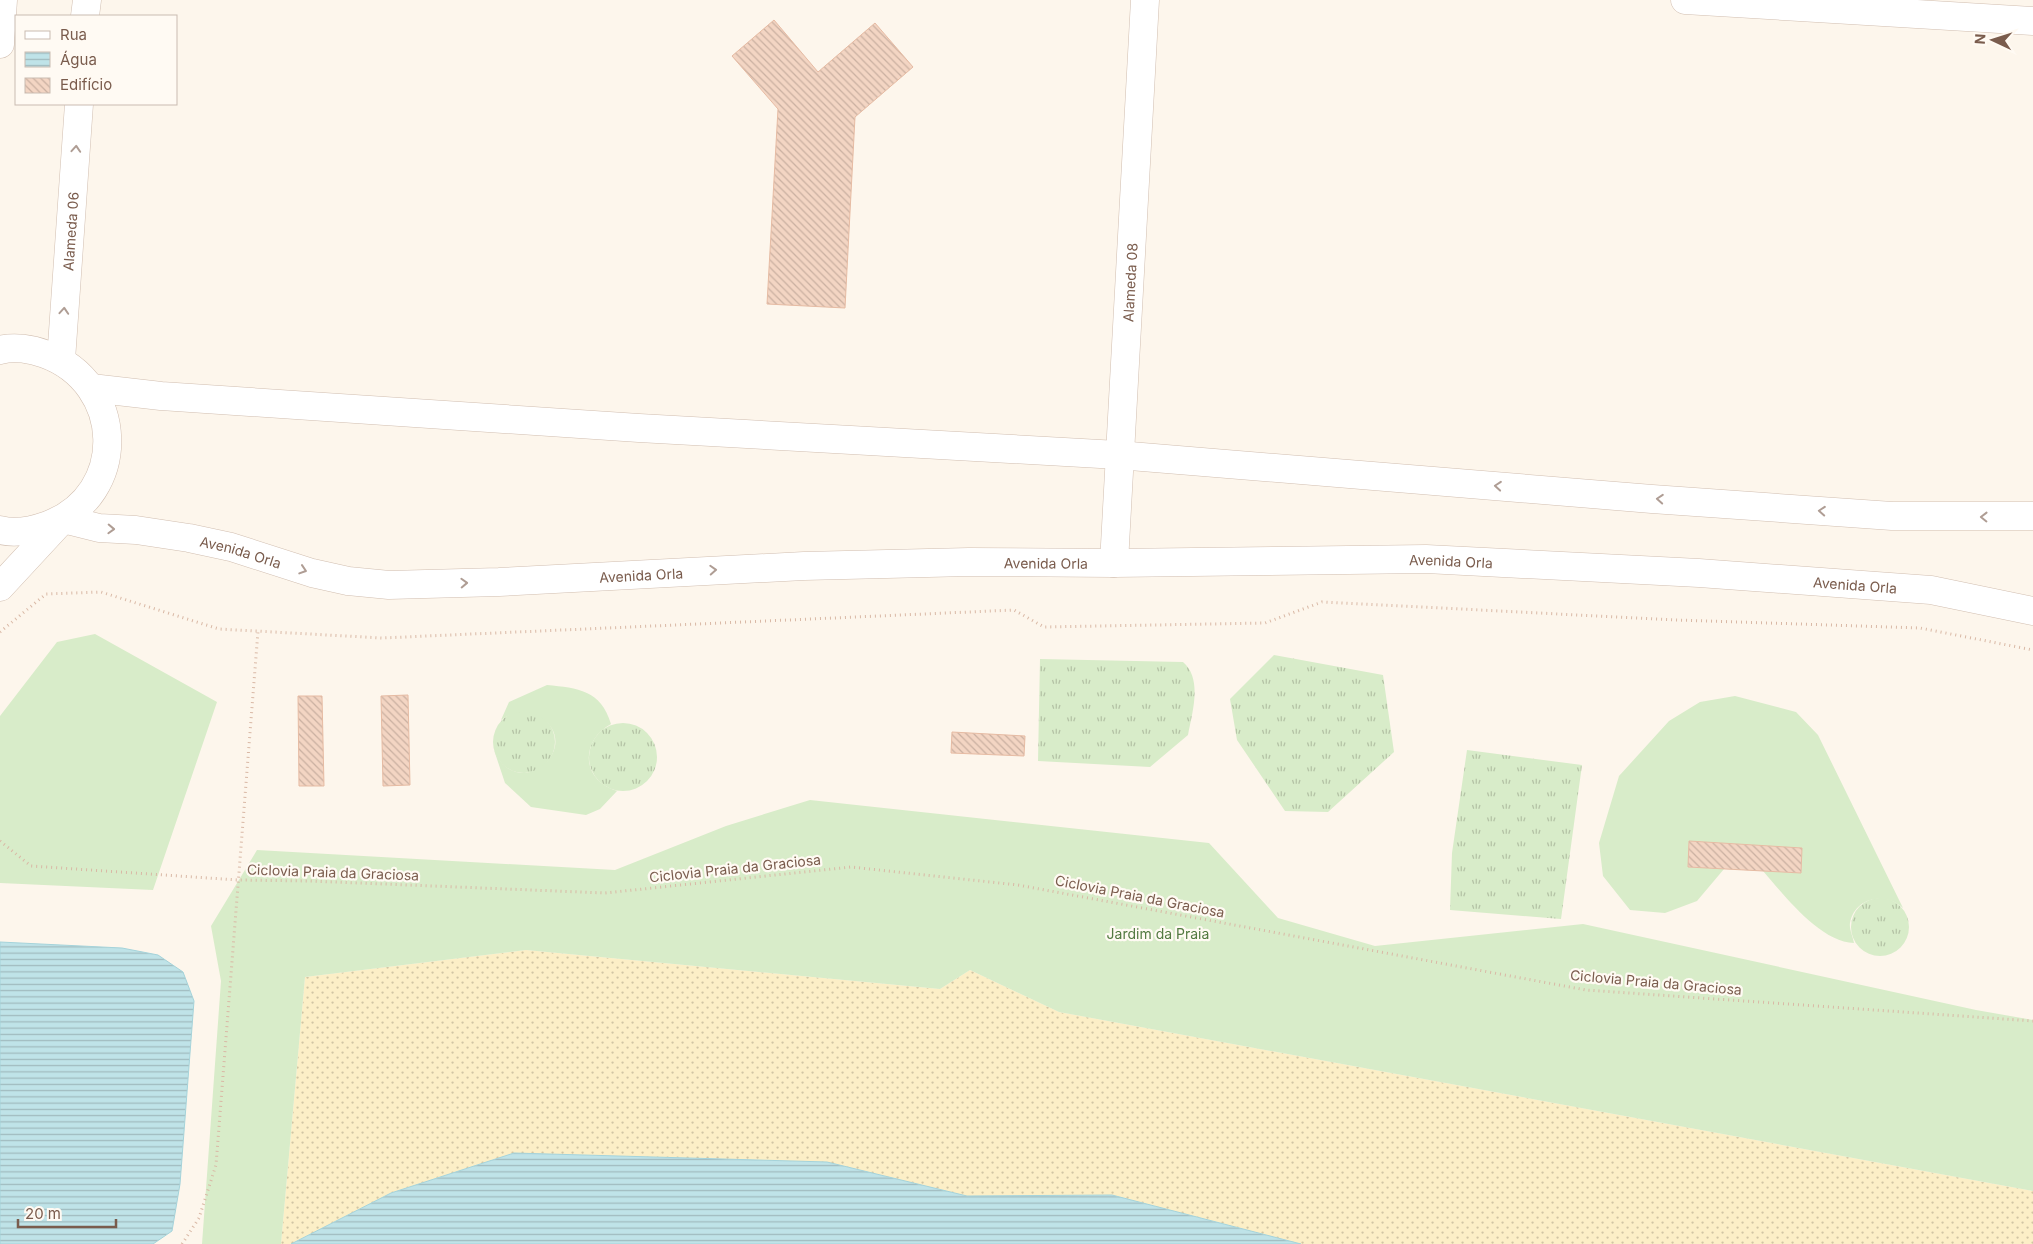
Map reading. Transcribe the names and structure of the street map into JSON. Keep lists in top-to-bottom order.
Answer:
{
  "streets": {
    "street": ["Alameda 06", "Alameda 08", "Avenida Orla"],
    "path": ["Ciclovia Praia da Graciosa"]
  },
  "crossings": [
    ["Alameda 08", "Avenida Orla"]
  ],
  "one_way": ["Alameda 06"],
  "parks": ["Jardim da Praia"],
  "legend": ["Rua", "Água", "Edifício"],
  "scale_bar": "20 m",
  "north": "left"
}
